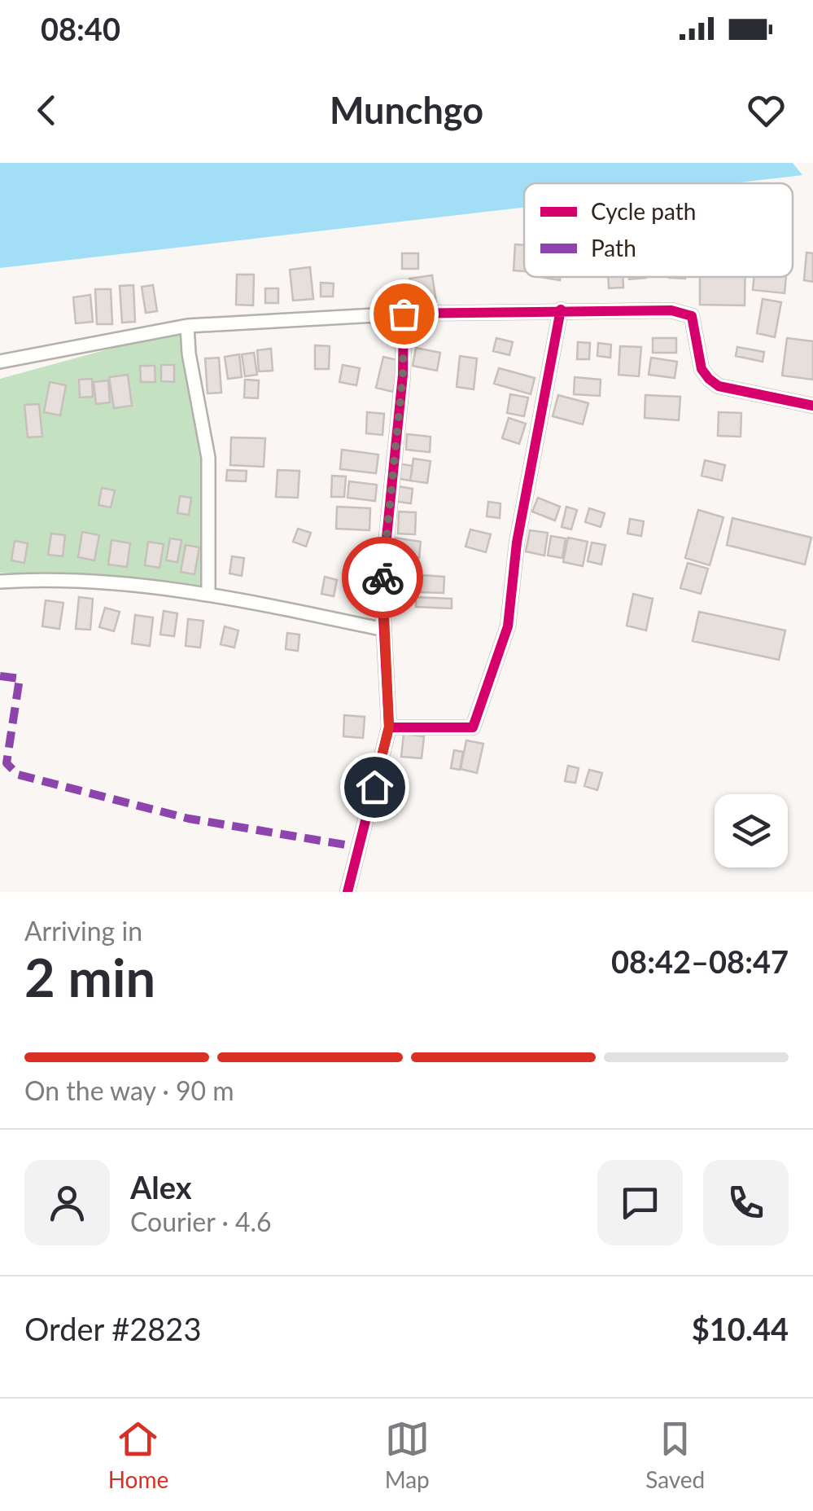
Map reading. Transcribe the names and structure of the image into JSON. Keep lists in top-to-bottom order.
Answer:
{
  "legend": ["Cycle path", "Path"],
  "page": {
    "status": "08:40",
    "header": "Munchgo",
    "heading": ["2 min", "Arriving in", "08:42–08:47"],
    "panel": [
      "Alex",
      "Courier · 4.6",
      "Order #2823",
      "$10.44"
    ],
    "bar": "On the way · 90 m",
    "tabs": ["Home", "Map", "Saved"]
  }
}
